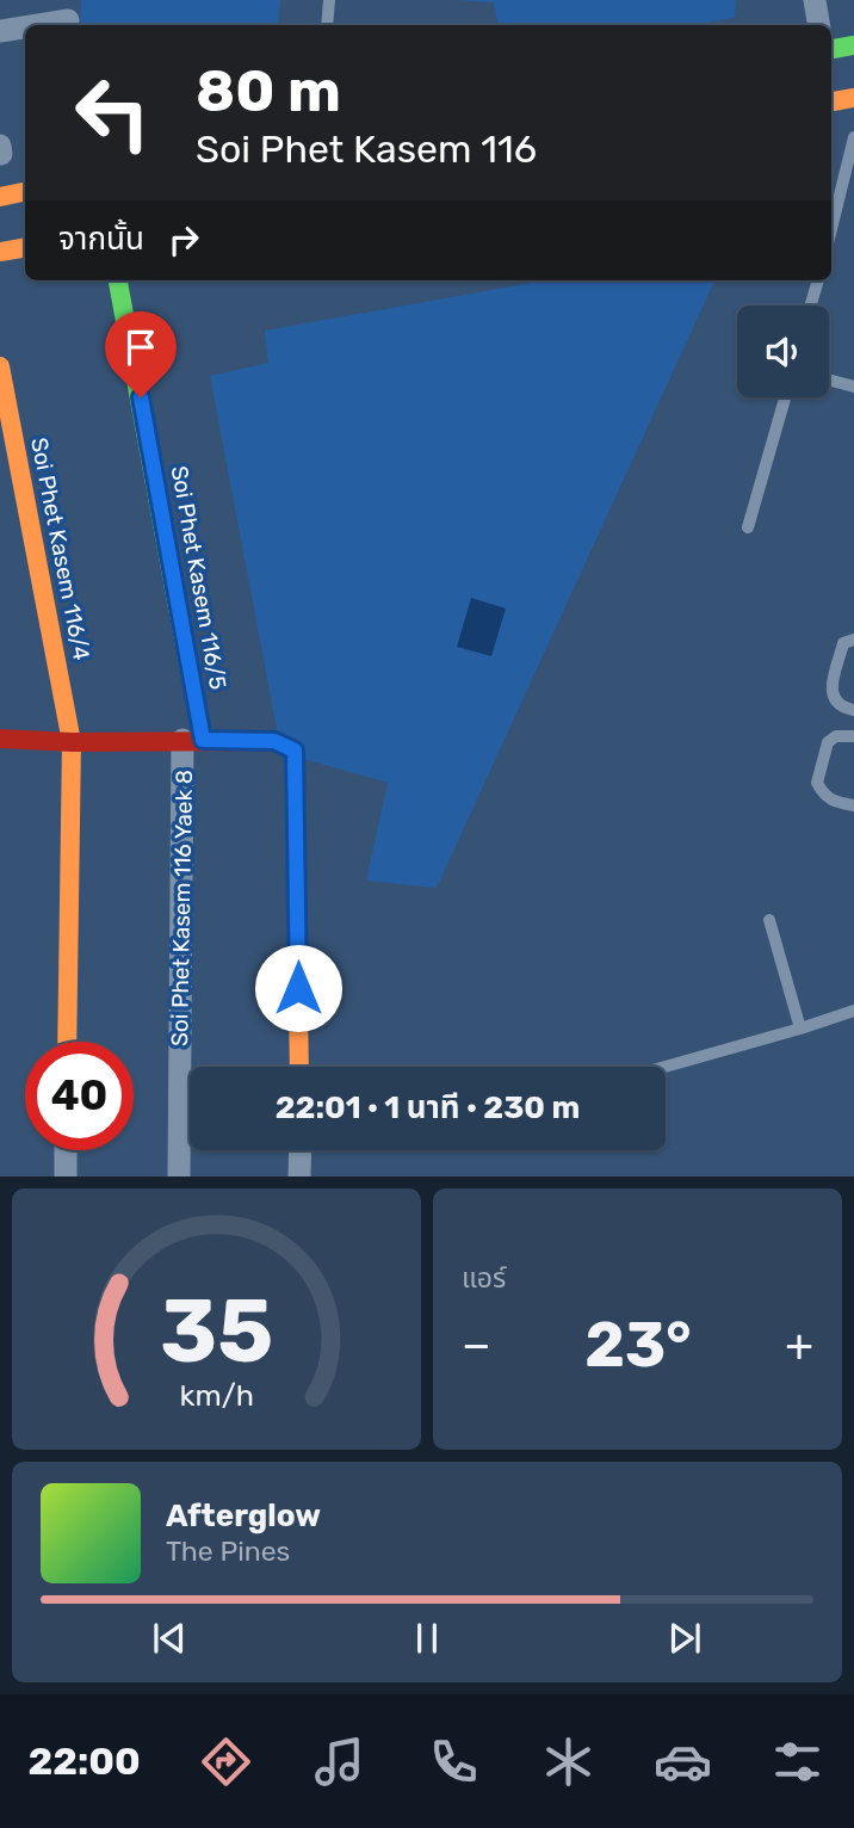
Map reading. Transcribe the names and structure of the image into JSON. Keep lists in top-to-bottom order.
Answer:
{
  "streets": {
    "street": ["Soi Phet Kasem 116/4", "Soi Phet Kasem 116/5", "Soi Phet Kasem 116 Yaek 8"]
  },
  "crossings": [
    ["Soi Phet Kasem 116/5", "Soi Phet Kasem 116 Yaek 8"]
  ],
  "page": {
    "turn": ["80 m", "Soi Phet Kasem 116"],
    "then": "จากนั้น",
    "limit": "40",
    "trip": "22:01 · 1 นาที · 230 m",
    "tile": "แอร์",
    "heat": ["−", "23°", "+"],
    "song": ["Afterglow", "The Pines"],
    "tabs": "22:00",
    "gauge": ["35", "km/h"]
  }
}
